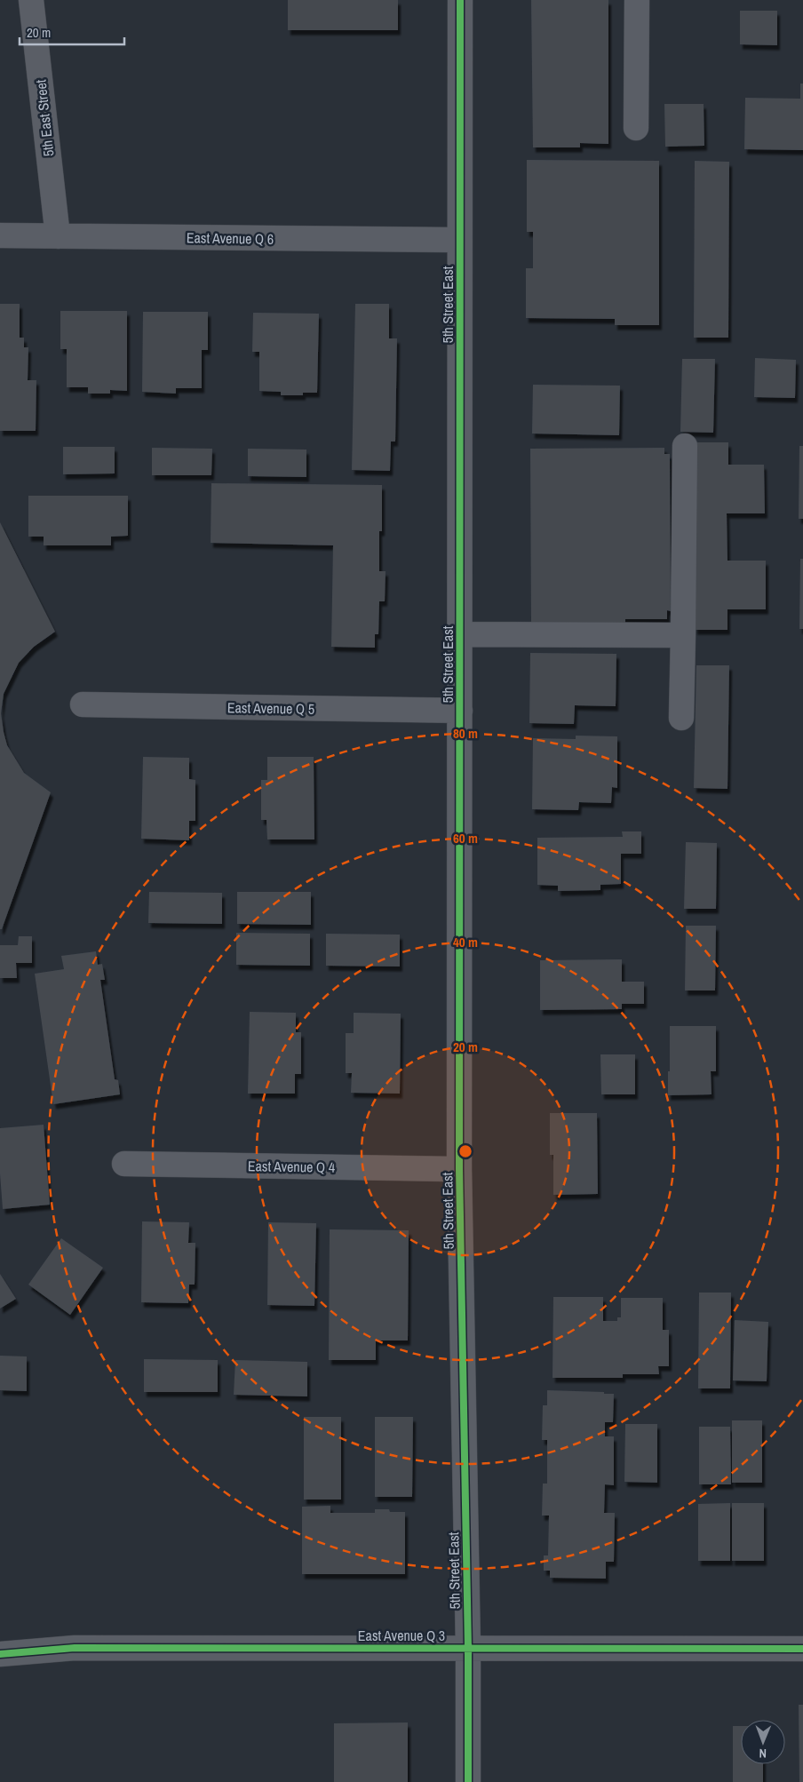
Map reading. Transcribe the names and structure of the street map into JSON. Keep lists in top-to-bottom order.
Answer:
{
  "streets": {
    "street": [
      "5th East Street",
      "East Avenue Q 6",
      "5th Street East",
      "East Avenue Q 5",
      "East Avenue Q 4",
      "East Avenue Q 3"
    ]
  },
  "crossings": [
    ["5th East Street", "East Avenue Q 6"],
    ["East Avenue Q 6", "5th Street East"],
    ["5th Street East", "East Avenue Q 5"],
    ["5th Street East", "East Avenue Q 4"],
    ["5th Street East", "East Avenue Q 3"]
  ],
  "scale_bar": "20 m",
  "north": "bottom",
  "rings": [
    "80 m",
    "60 m",
    "40 m",
    "20 m"
  ]
}
